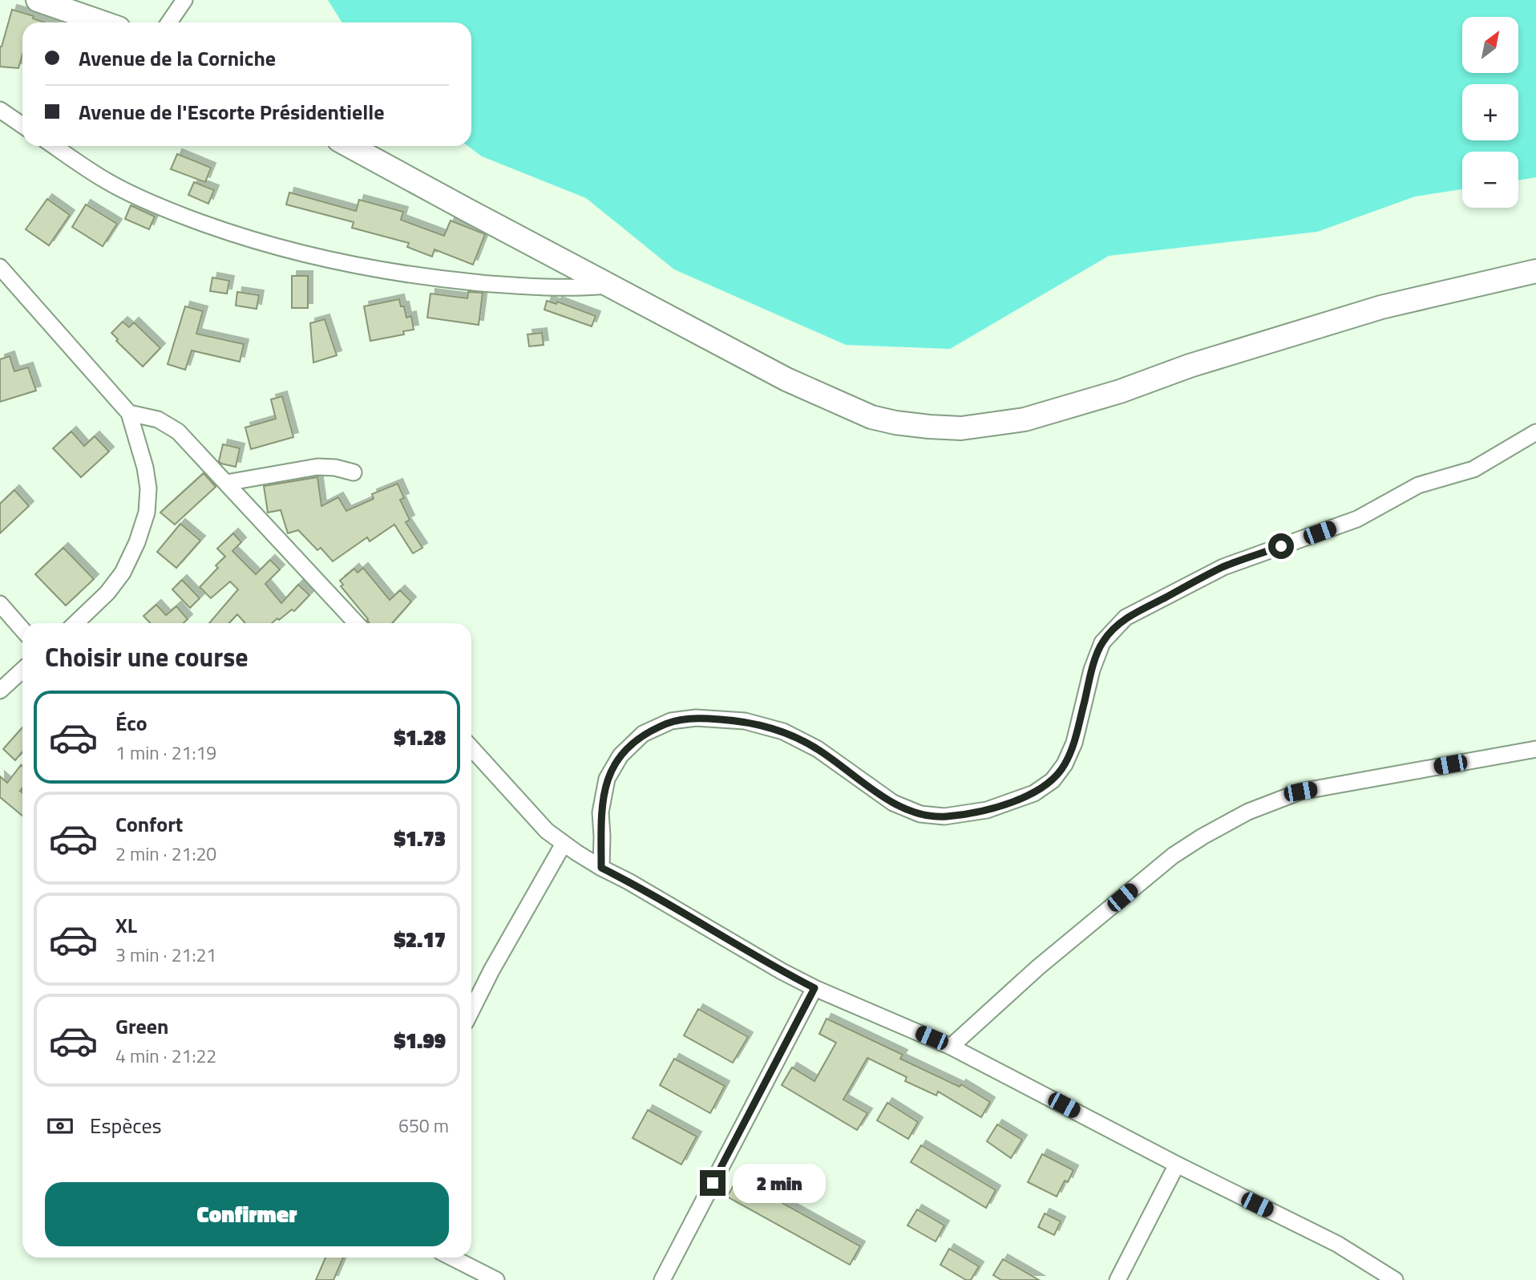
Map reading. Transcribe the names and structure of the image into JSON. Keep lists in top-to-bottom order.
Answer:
{
  "north": "top right",
  "page": {
    "map_buttons": ["+", "−"],
    "banner": ["Avenue de la Corniche", "Avenue de l'Escorte Présidentielle"],
    "heading": "Choisir une course",
    "list": [
      {
        "name": "Éco",
        "note": "1 min · 21:19",
        "value": "$1.28"
      },
      {
        "name": "Confort",
        "note": "2 min · 21:20",
        "value": "$1.73"
      },
      {
        "name": "XL",
        "note": "3 min · 21:21",
        "value": "$2.17"
      },
      {
        "name": "Green",
        "note": "4 min · 21:22",
        "value": "$1.99"
      }
    ],
    "pay": ["Espèces", "650 m"],
    "bubble": "2 min",
    "buttons": "Confirmer"
  }
}
